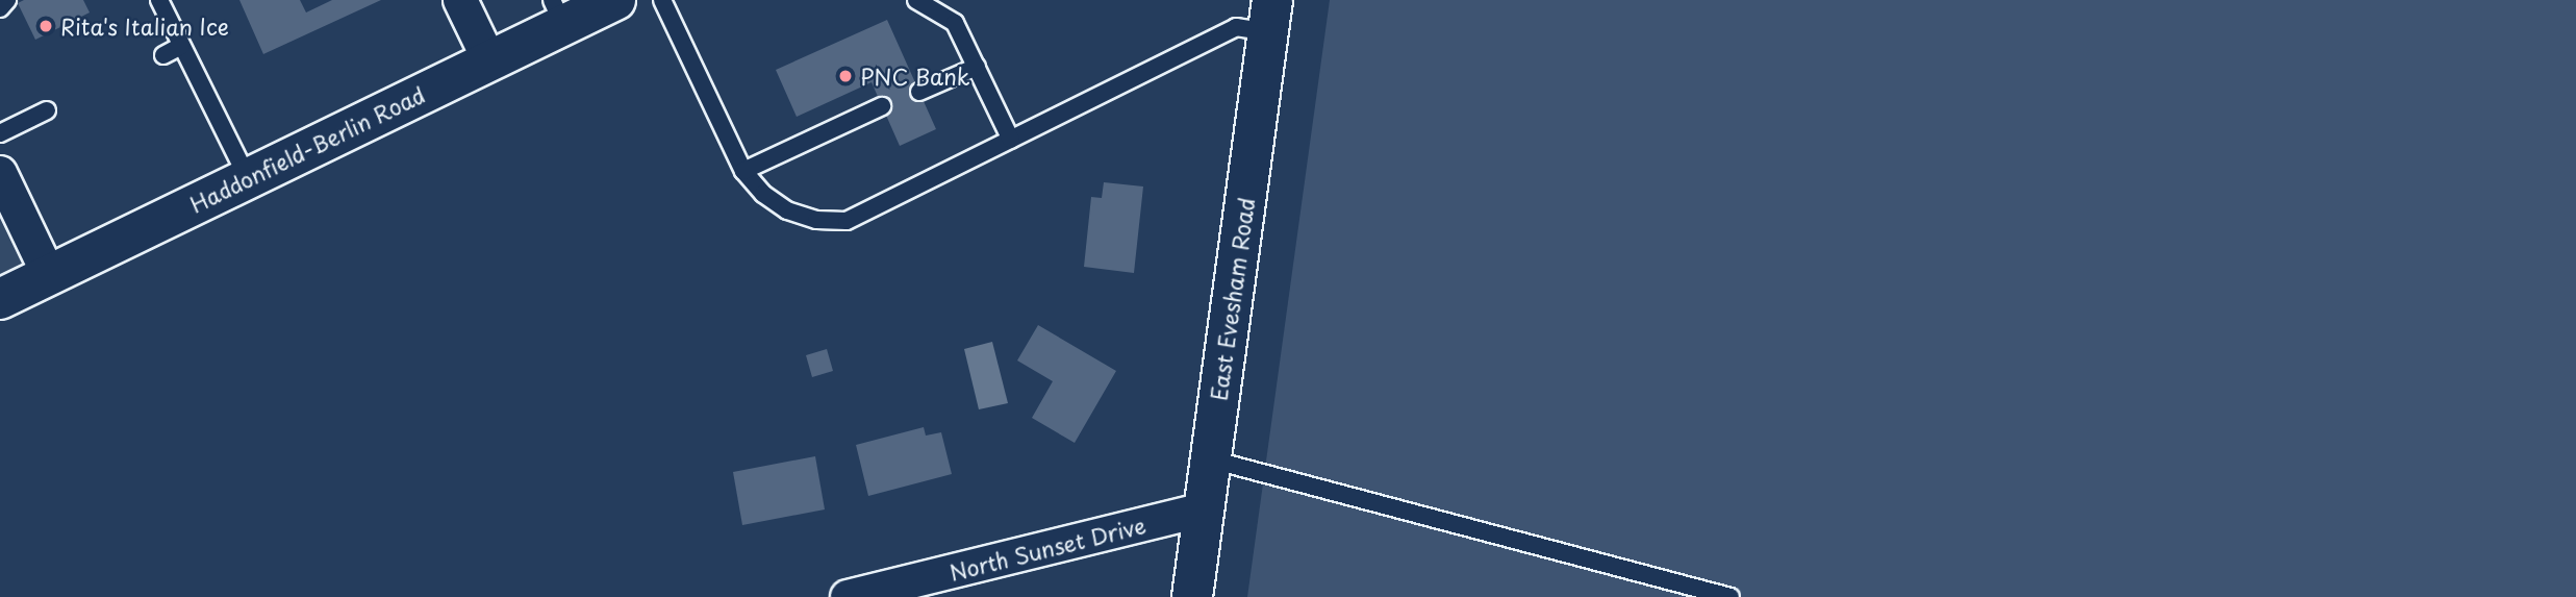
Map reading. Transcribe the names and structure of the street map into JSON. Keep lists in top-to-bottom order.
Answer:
{
  "streets": {
    "main road": ["Haddonfield-Berlin Road", "East Evesham Road"],
    "street": ["North Sunset Drive"]
  },
  "crossings": [
    ["East Evesham Road", "North Sunset Drive"]
  ],
  "places": ["Rita's Italian Ice", "PNC Bank"]
}
